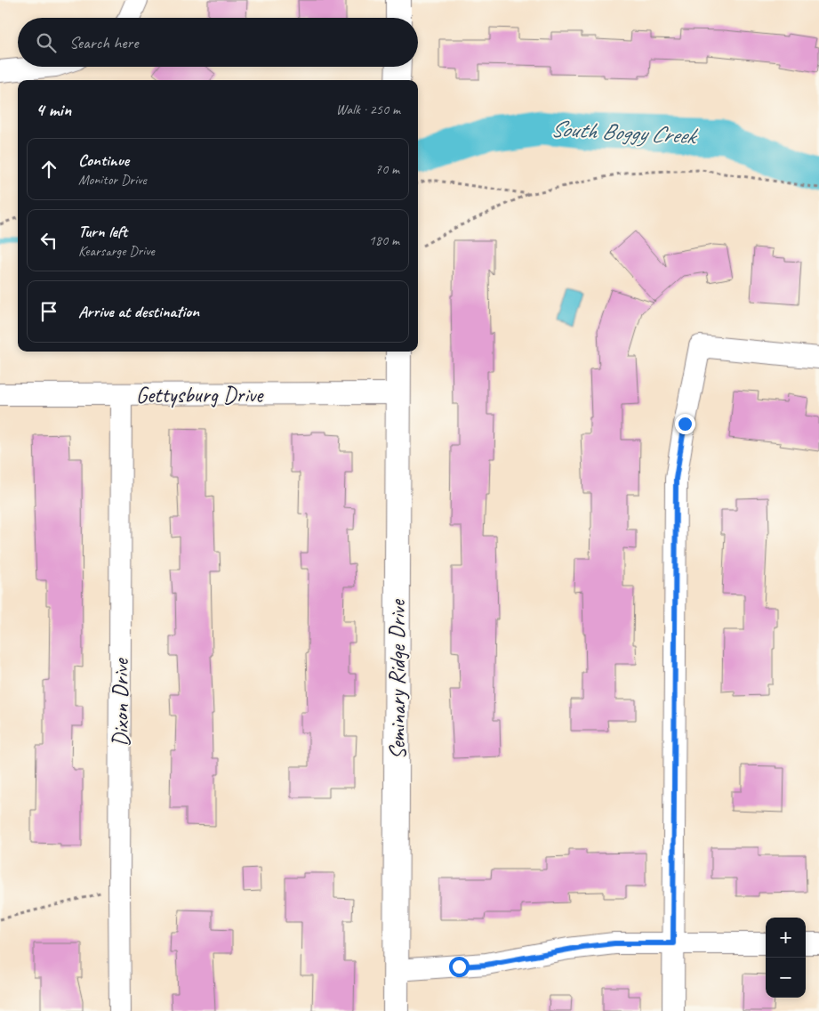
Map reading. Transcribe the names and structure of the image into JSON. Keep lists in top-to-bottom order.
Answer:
{
  "streets": {
    "street": ["Gettysburg Drive", "Seminary Ridge Drive", "Dixon Drive"]
  },
  "crossings": [
    ["Gettysburg Drive", "Seminary Ridge Drive"],
    ["Gettysburg Drive", "Dixon Drive"]
  ],
  "water": ["South Boggy Creek"],
  "page": {
    "search": "Search here",
    "heading": ["4 min", "Walk · 250 m"],
    "list": [
      ["Continue", "Monitor Drive", "70 m"],
      ["Turn left", "Kearsarge Drive", "180 m"],
      "Arrive at destination"
    ],
    "map_buttons": ["+", "−"]
  }
}
